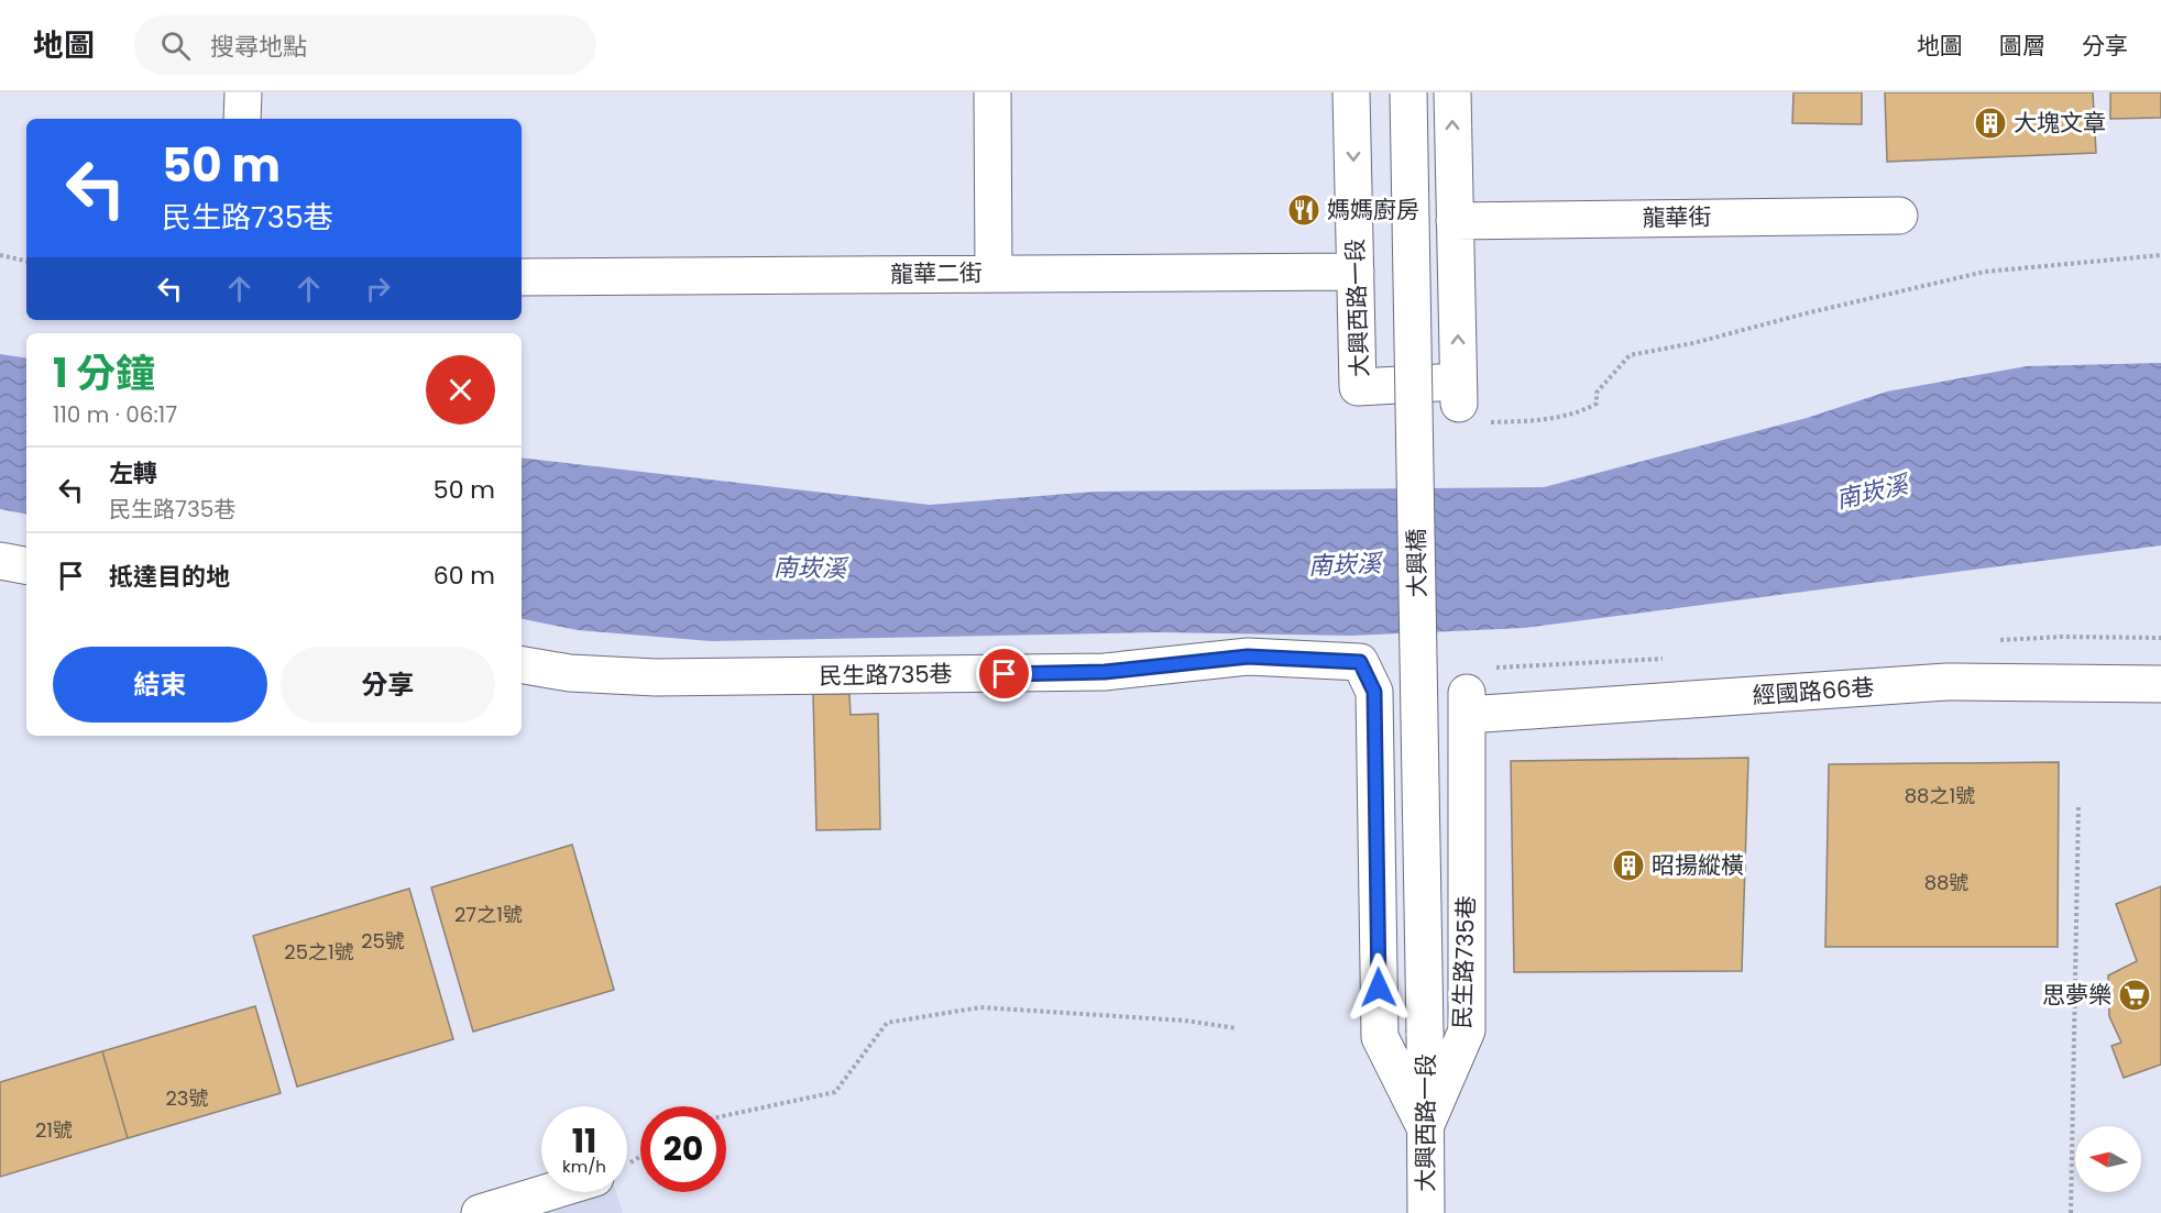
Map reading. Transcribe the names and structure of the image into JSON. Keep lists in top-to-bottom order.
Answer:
{
  "streets": {
    "street": [
      "龍華街",
      "龍華二街",
      "大興西路一段",
      "大興橋",
      "民生路735巷",
      "經國路66巷"
    ]
  },
  "crossings": [
    ["龍華二街", "大興西路一段"],
    ["大興西路一段", "大興橋"],
    ["大興西路一段", "民生路735巷"],
    ["民生路735巷", "經國路66巷"]
  ],
  "water": ["南崁溪"],
  "places": {
    "building": ["大塊文章", "昭揚縱橫"],
    "restaurant": ["媽媽廚房"],
    "supermarket": ["思夢樂"]
  },
  "house_numbers": [
    "88之1號",
    "88號",
    "27之1號",
    "25號",
    "25之1號",
    "23號",
    "21號"
  ],
  "north": "left",
  "page": {
    "header": "地圖",
    "search": "搜尋地點",
    "nav": ["地圖", "圖層", "分享"],
    "turn": ["50 m", "民生路735巷"],
    "heading": ["1 分鐘", "110 m · 06:17"],
    "list": [
      {
        "name": "左轉",
        "note": "民生路735巷",
        "value": "50 m"
      },
      {
        "name": "抵達目的地",
        "value": "60 m"
      }
    ],
    "buttons": ["結束", "分享"],
    "speed": "11 km/h",
    "limit": "20"
  }
}
